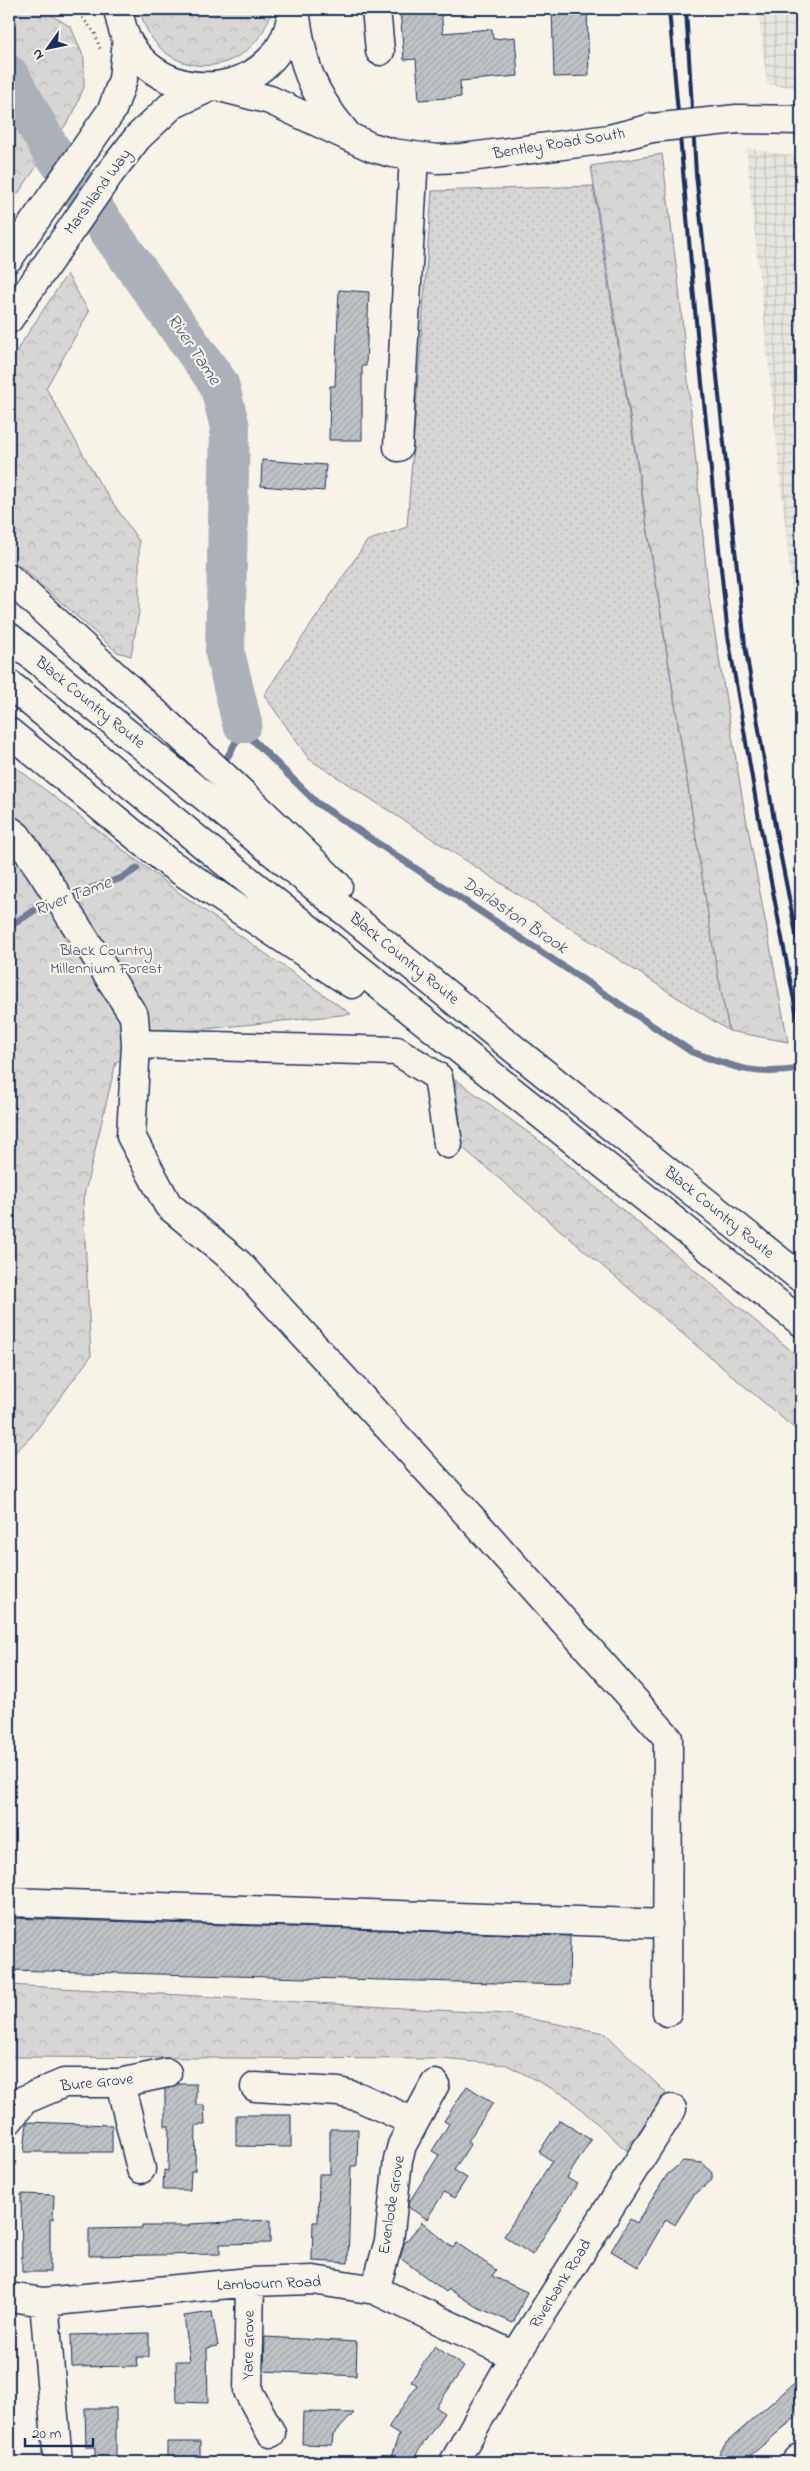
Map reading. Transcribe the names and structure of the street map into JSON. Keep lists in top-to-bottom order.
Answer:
{
  "streets": {
    "main road": [
      "Bentley Road South",
      "Marshland Way",
      "Black Country Route",
      "Bure Grove",
      "Evenlode Grove",
      "Lambourn Road",
      "Riverbank Road",
      "Yare Grove"
    ]
  },
  "crossings": [
    ["Bentley Road South", "Marshland Way"],
    ["Evenlode Grove", "Lambourn Road"],
    ["Lambourn Road", "Riverbank Road"],
    ["Lambourn Road", "Yare Grove"]
  ],
  "water": ["River Tame", "Darlaston Brook"],
  "parks": ["Black Country Millennium Forest"],
  "scale_bar": "20 m",
  "north": "bottom left"
}
